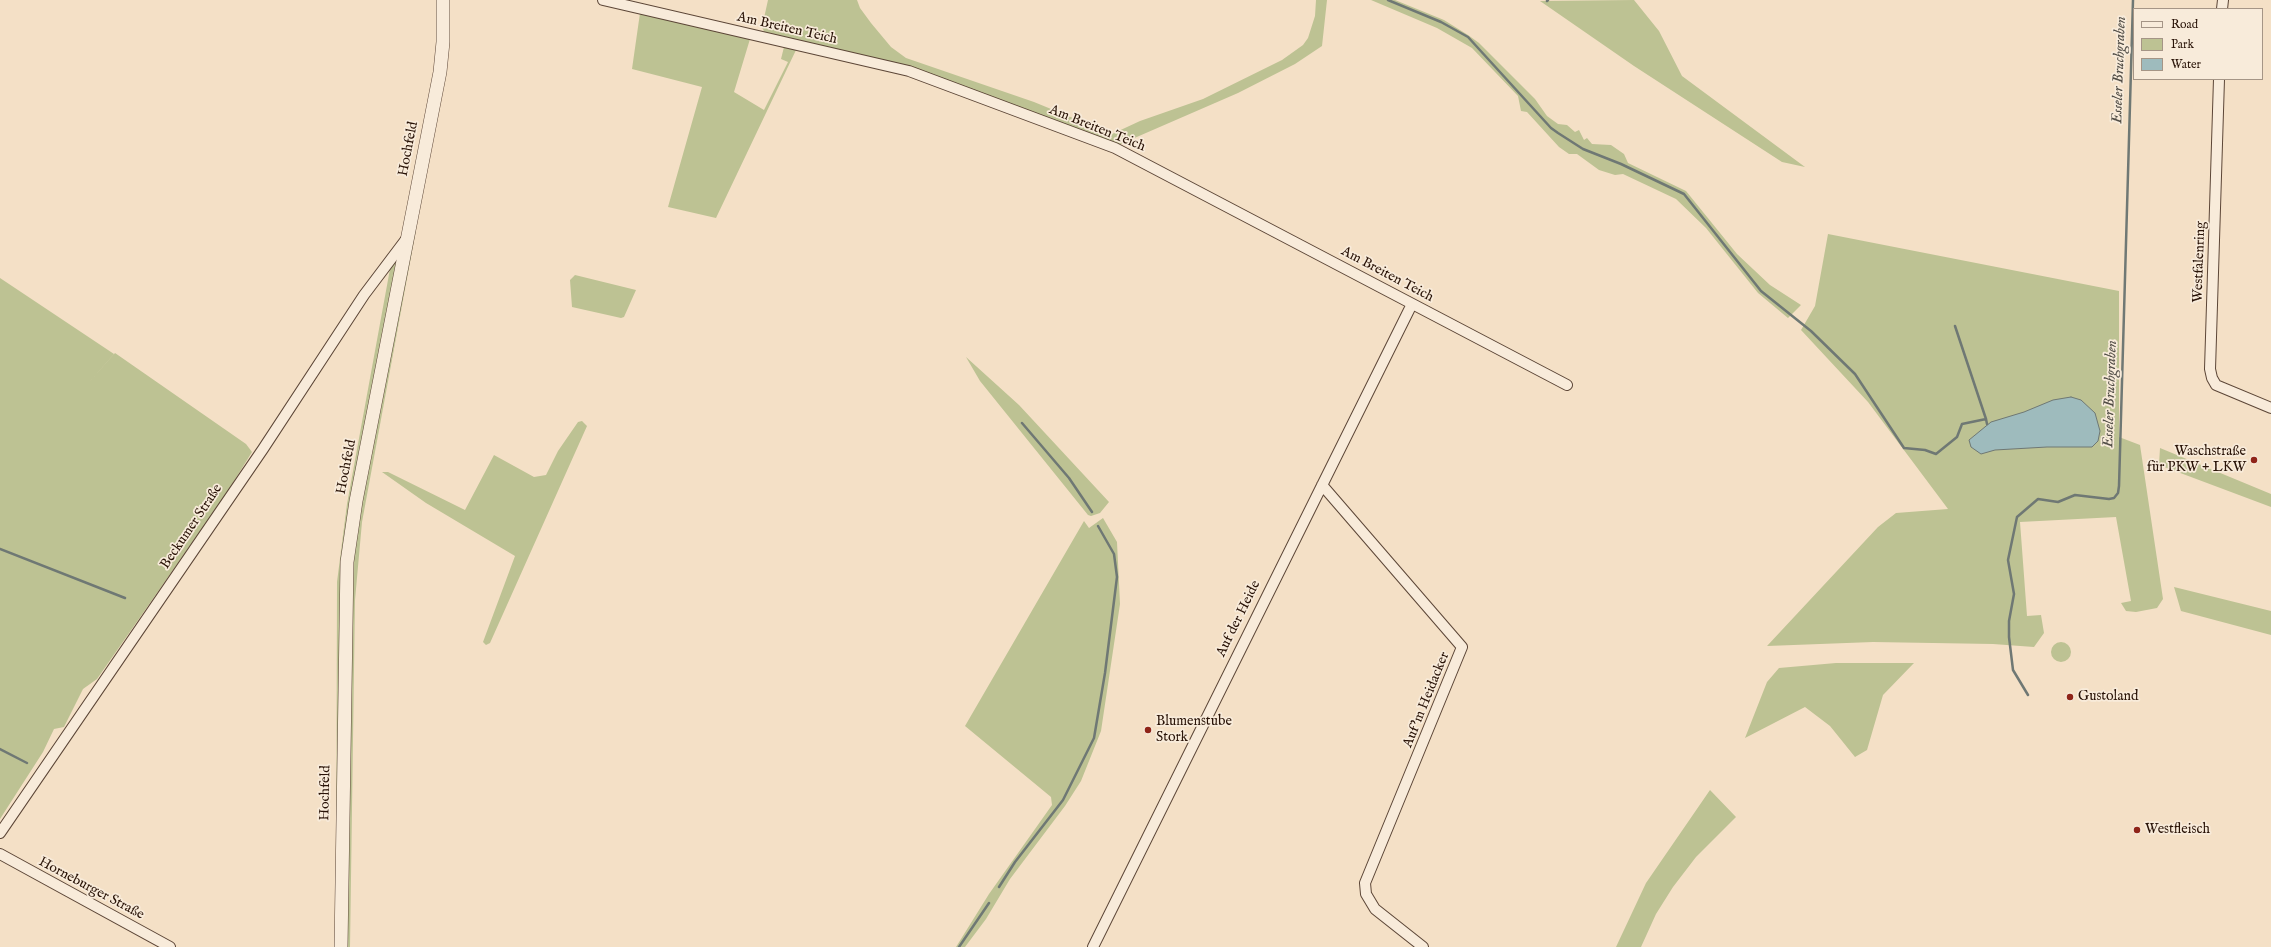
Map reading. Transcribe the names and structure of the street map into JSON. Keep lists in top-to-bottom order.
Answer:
{
  "streets": {
    "street": [
      "Am Breiten Teich",
      "Hochfeld",
      "Westfalenring",
      "Beckumer Straße",
      "Auf der Heide",
      "Auf'm Heidacker",
      "Horneburger Straße"
    ]
  },
  "crossings": [
    ["Am Breiten Teich", "Auf der Heide"],
    ["Hochfeld", "Beckumer Straße"],
    ["Auf der Heide", "Auf'm Heidacker"]
  ],
  "water": ["Esseler Bruchgraben"],
  "places": [
    "Waschstraße für PKW + LKW",
    "Gustoland",
    "Blumenstube Stork",
    "Westfleisch"
  ],
  "legend": ["Road", "Park", "Water"]
}
